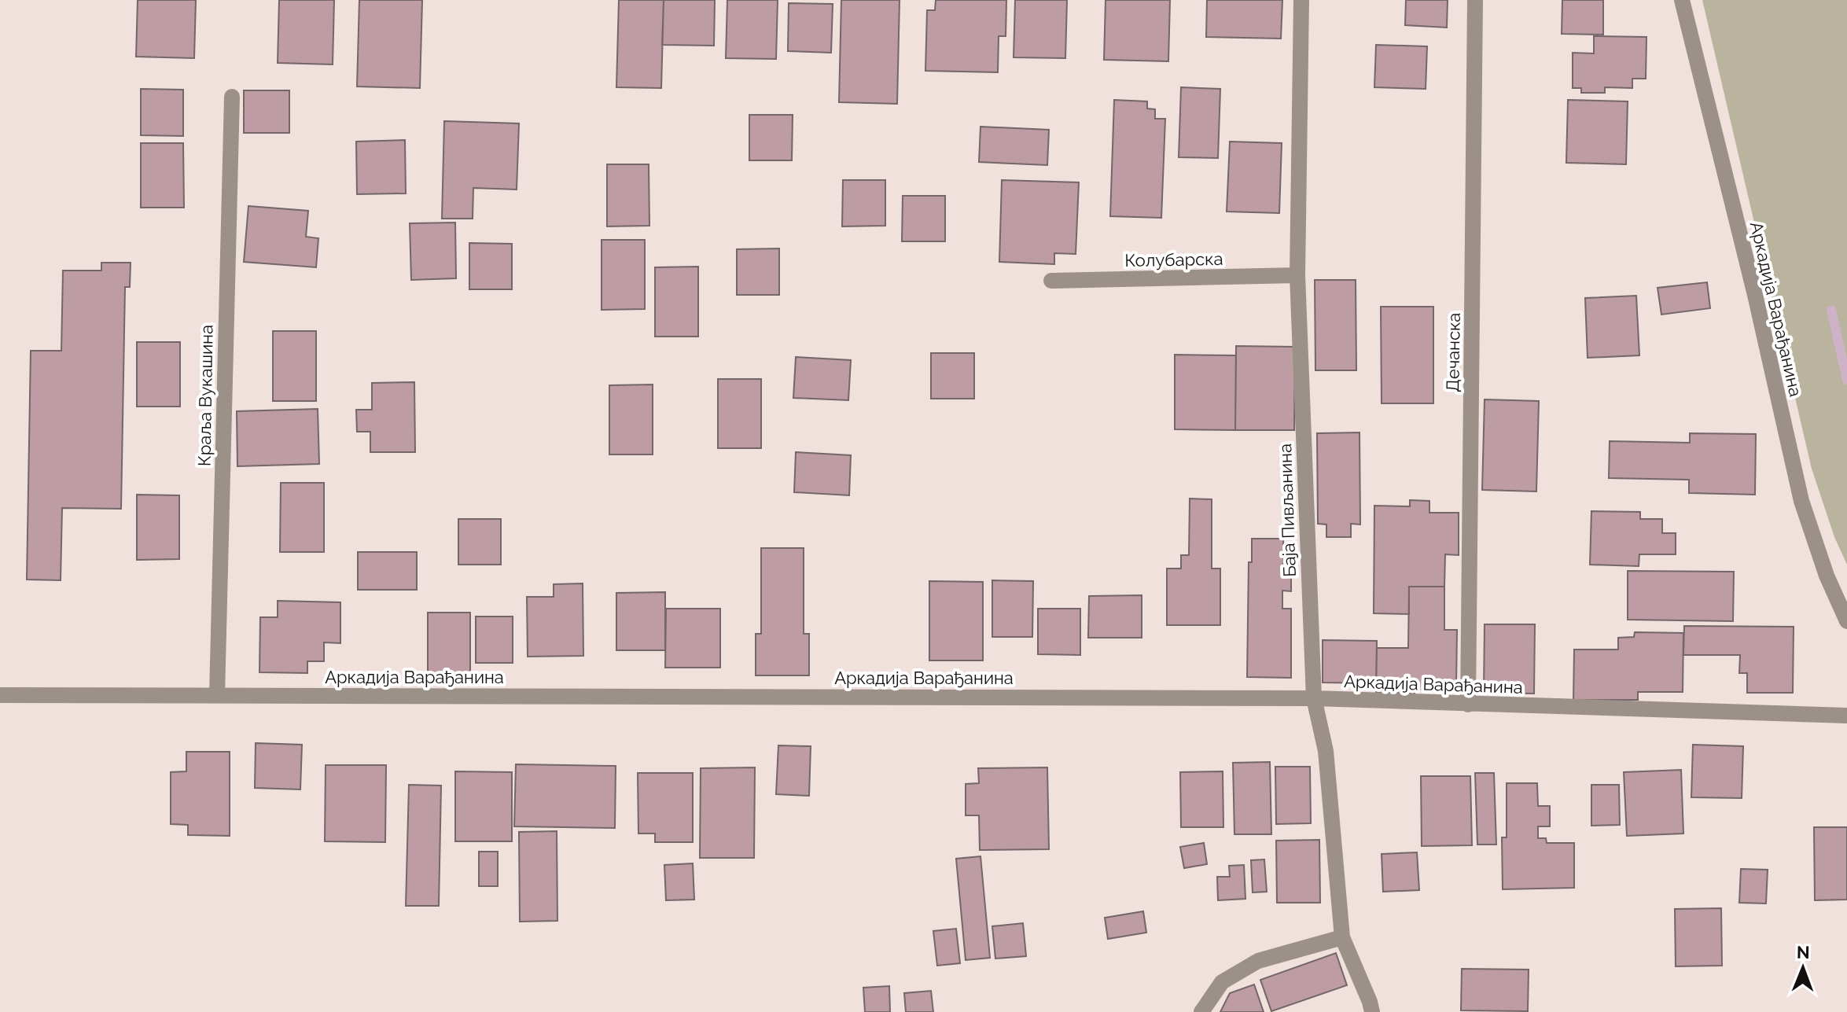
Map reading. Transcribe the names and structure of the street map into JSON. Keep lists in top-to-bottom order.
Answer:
{
  "streets": {
    "street": [
      "Колубарска",
      "Аркадија Варађанина",
      "Дечанска",
      "Краља Вукашина",
      "Баја Пивљанина"
    ]
  },
  "crossings": [
    ["Колубарска", "Баја Пивљанина"],
    ["Аркадија Варађанина", "Дечанска"],
    ["Аркадија Варађанина", "Краља Вукашина"],
    ["Аркадија Варађанина", "Баја Пивљанина"]
  ],
  "north": "top"
}
